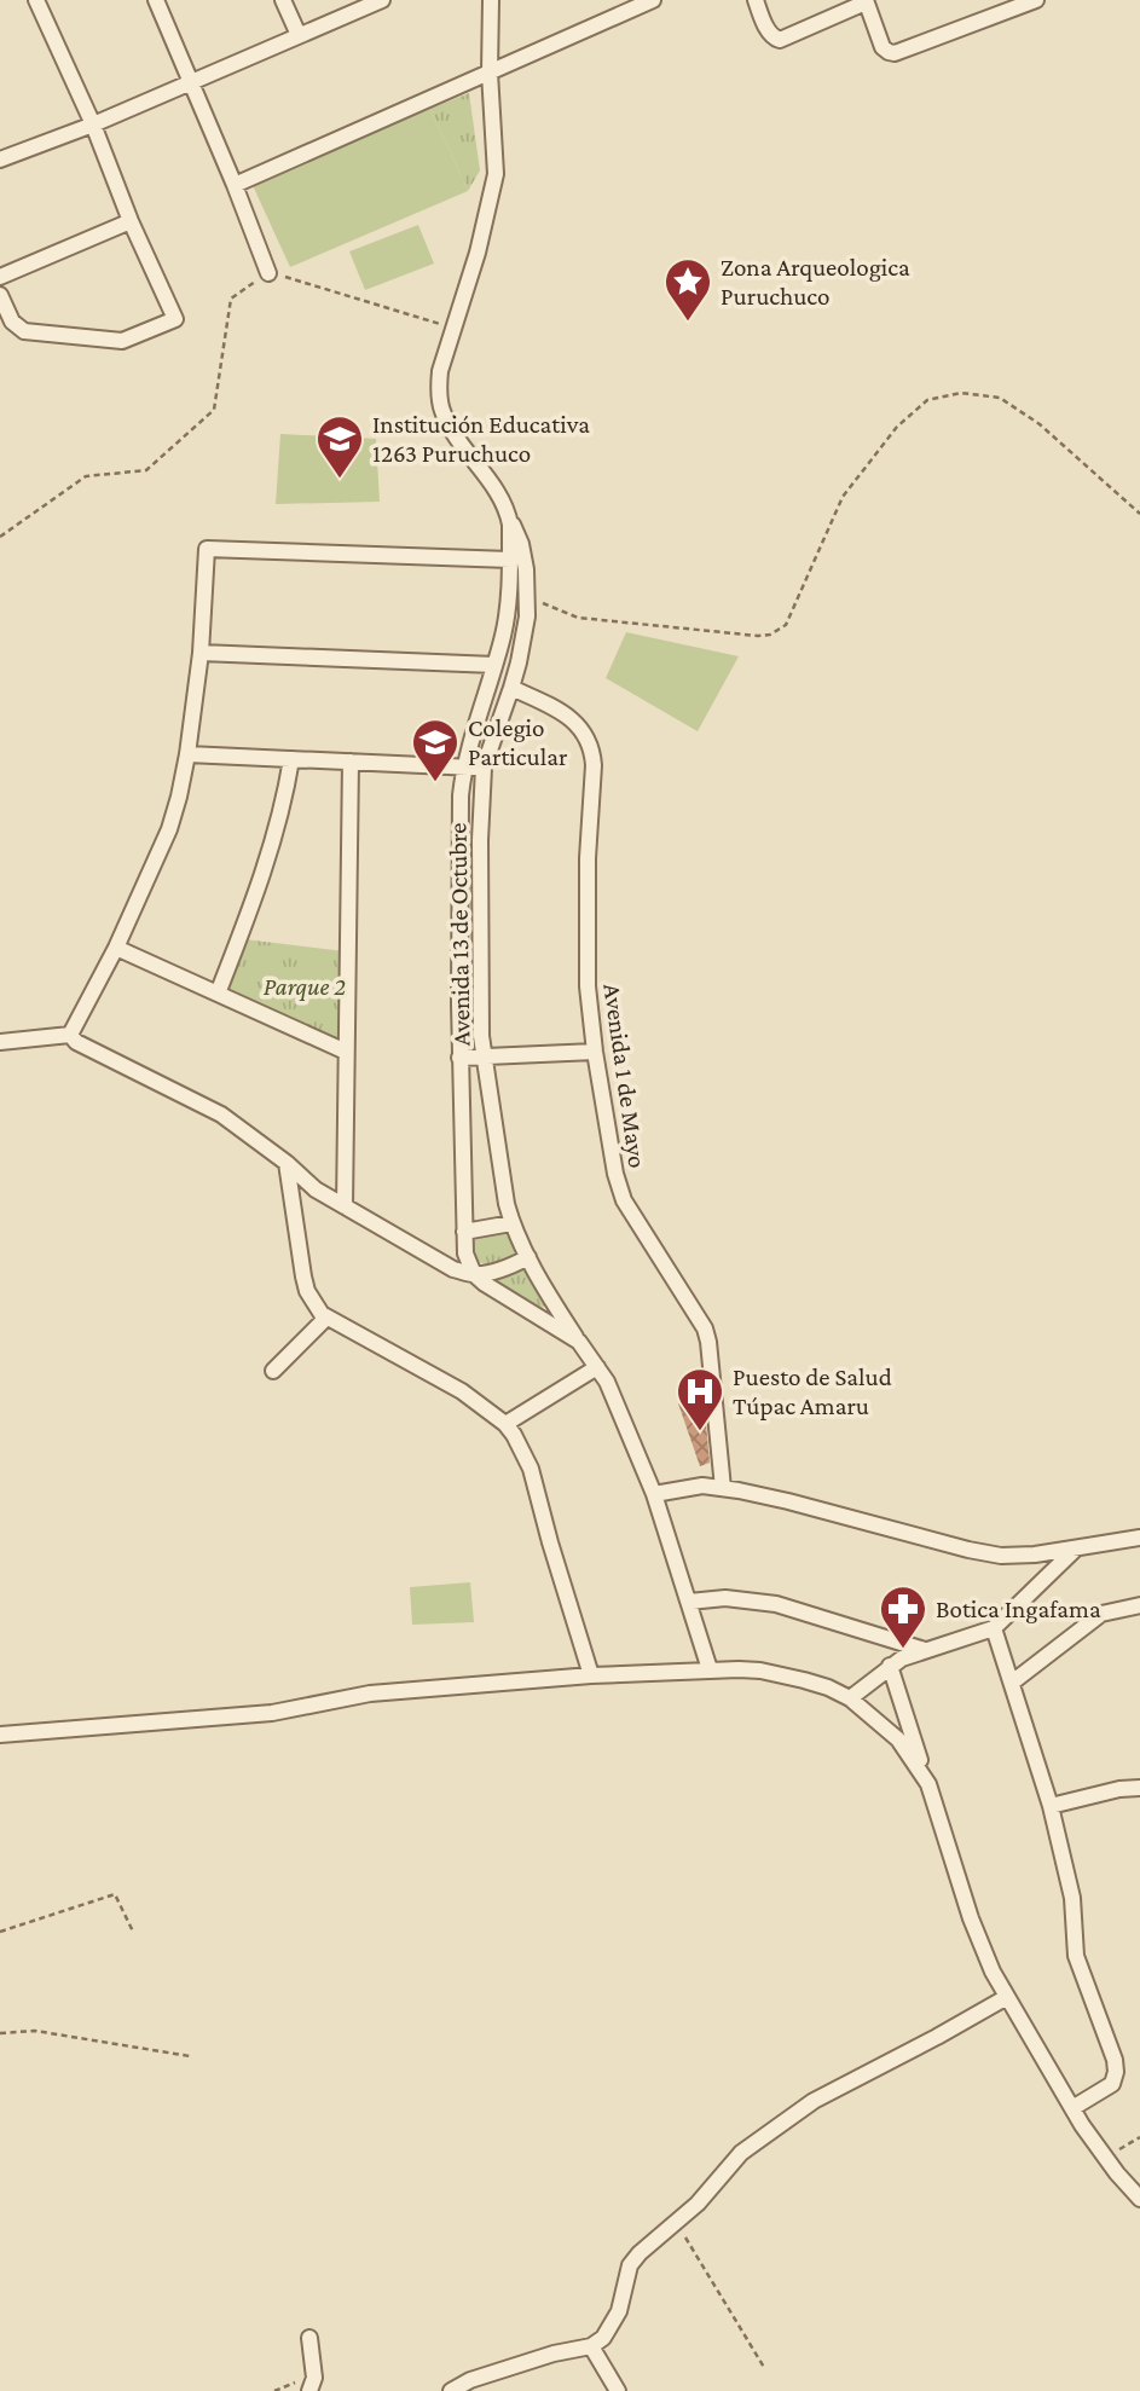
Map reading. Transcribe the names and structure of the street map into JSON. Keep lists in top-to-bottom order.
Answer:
{
  "streets": {
    "street": ["Avenida 13 de Octubre", "Avenida 1 de Mayo"]
  },
  "crossings": [
    ["Avenida 13 de Octubre", "Avenida 1 de Mayo"]
  ],
  "parks": ["Parque 2"],
  "places": {
    "place": ["Zona Arqueologica Puruchuco"],
    "school or university": ["Institución Educativa 1263 Puruchuco", "Colegio Particular"],
    "hospital": ["Puesto de Salud Túpac Amaru"],
    "pharmacy": ["Botica Ingafama"]
  }
}
